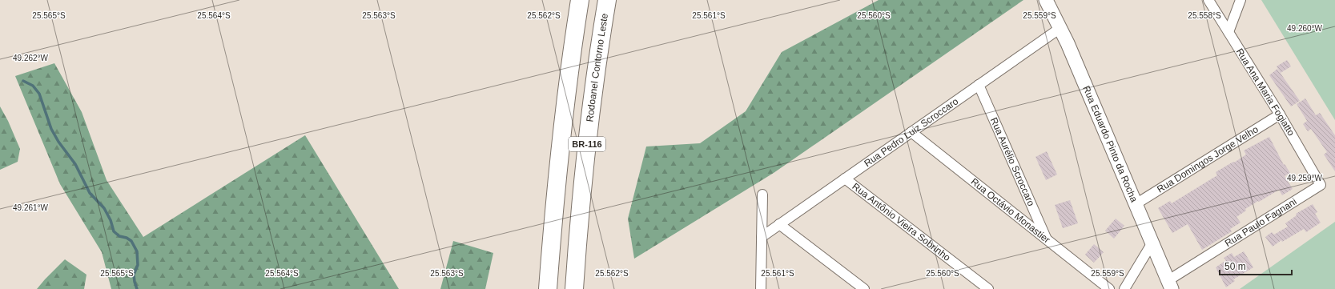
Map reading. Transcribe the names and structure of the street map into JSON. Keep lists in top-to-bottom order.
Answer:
{
  "streets": {
    "highway": ["Rodoanel Contorno Leste", "BR-116"],
    "main road": ["Rua Eduardo Pinto da Rocha"],
    "street": [
      "Rua Ana Maria Fogiatto",
      "Rua Pedro Luiz Scroccaro",
      "Rua Domingos Jorge Velho",
      "Rua Aurélio Scroccaro",
      "Rua Octávio Monastier",
      "Rua Antônio Vieira Sobrinho",
      "Rua Paulo Fagnani"
    ]
  },
  "crossings": [
    ["Rua Ana Maria Fogiatto", "Rua Domingos Jorge Velho"],
    ["Rua Ana Maria Fogiatto", "Rua Paulo Fagnani"],
    ["Rua Pedro Luiz Scroccaro", "Rua Eduardo Pinto da Rocha"],
    ["Rua Pedro Luiz Scroccaro", "Rua Aurélio Scroccaro"],
    ["Rua Pedro Luiz Scroccaro", "Rua Octávio Monastier"],
    ["Rua Pedro Luiz Scroccaro", "Rua Antônio Vieira Sobrinho"],
    ["Rua Eduardo Pinto da Rocha", "Rua Domingos Jorge Velho"],
    ["Rua Eduardo Pinto da Rocha", "Rua Paulo Fagnani"],
    ["Rua Aurélio Scroccaro", "Rua Octávio Monastier"]
  ],
  "scale_bar": "50 m",
  "coordinates": [
    "25.565°S",
    "25.564°S",
    "25.563°S",
    "25.562°S",
    "25.561°S",
    "25.560°S",
    "25.559°S",
    "25.558°S",
    "49.260°W",
    "49.262°W",
    "49.259°W",
    "49.261°W"
  ]
}
